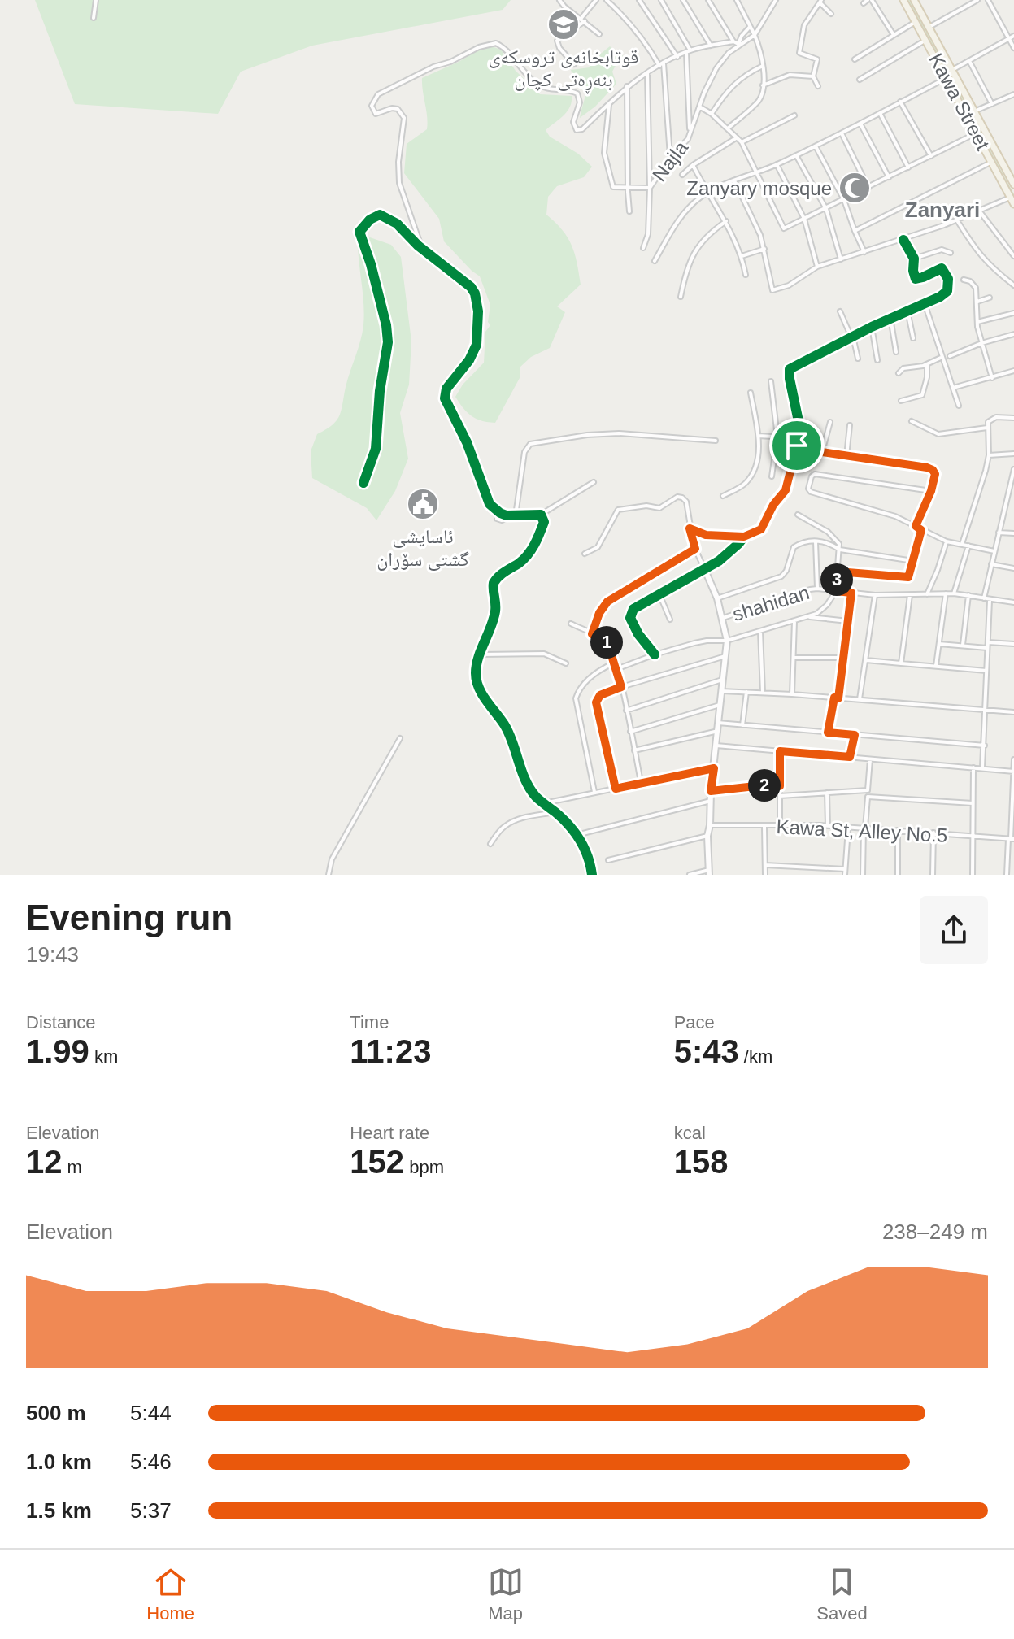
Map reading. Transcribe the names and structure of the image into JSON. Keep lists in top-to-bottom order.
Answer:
{
  "streets": {
    "main road": ["Kawa Street"],
    "street": ["Najla", "shahidan", "Kawa St, Alley No.5"]
  },
  "districts": ["Zanyari"],
  "places": {
    "school or university": ["قوتابخانەی تروسکەی بنەڕەتی کچان"],
    "mosque": ["Zanyary mosque"],
    "public building": ["ئاسایشی گشتی سۆران"]
  },
  "page": {
    "pins": ["3", "1", "2"],
    "heading": ["Evening run", "19:43"],
    "stats": [
      ["Distance", "1.99 km"],
      ["Time", "11:23"],
      ["Pace", "5:43 /km"],
      ["Elevation", "12 m"],
      ["Heart rate", "152 bpm"],
      ["kcal", "158"]
    ],
    "chart": ["Elevation", "238–249 m"],
    "list": [
      {
        "name": "500 m",
        "note": "5:44"
      },
      {
        "name": "1.0 km",
        "note": "5:46"
      },
      {
        "name": "1.5 km",
        "note": "5:37"
      }
    ],
    "tabs": ["Home", "Map", "Saved"]
  }
}
